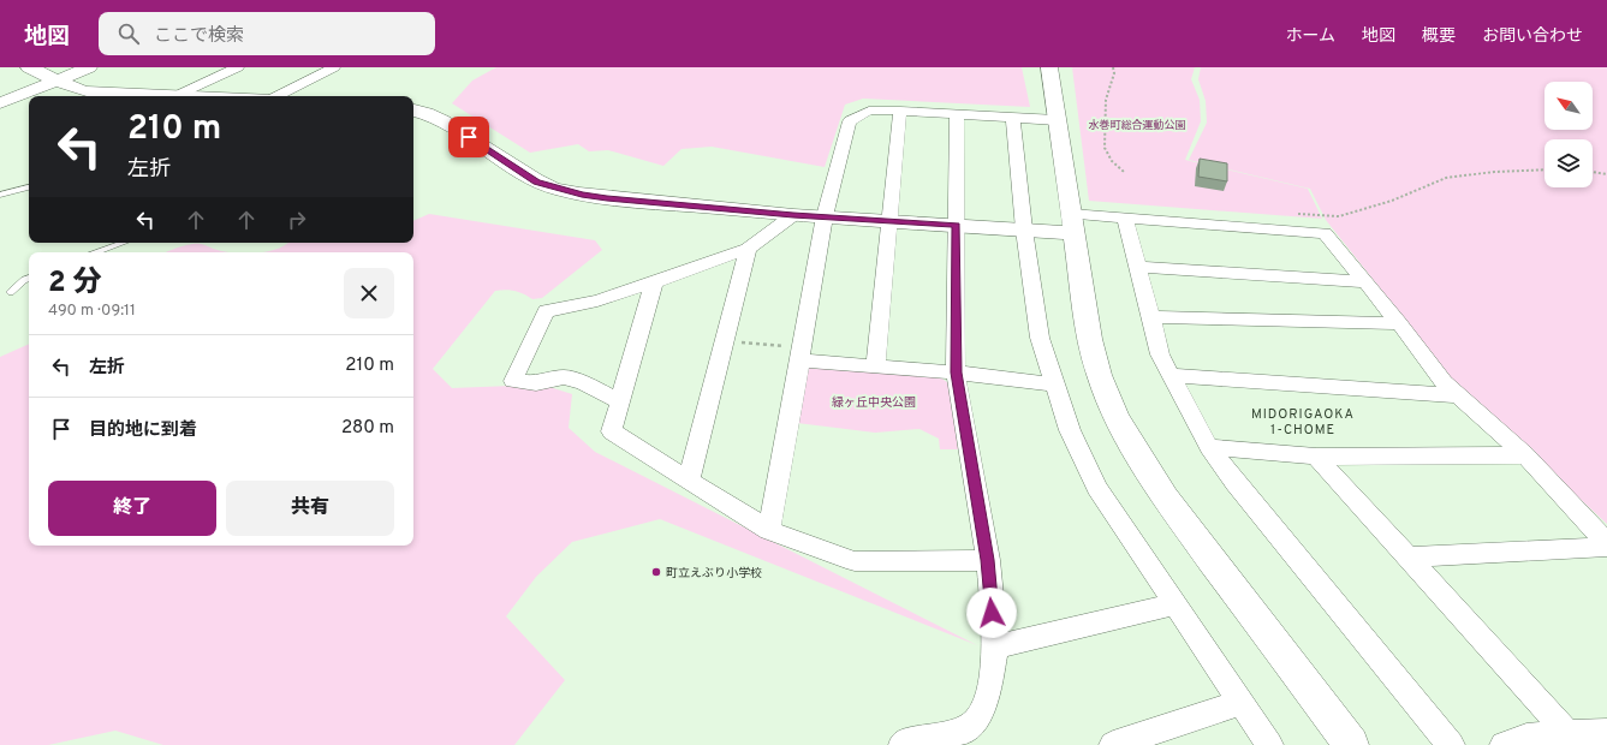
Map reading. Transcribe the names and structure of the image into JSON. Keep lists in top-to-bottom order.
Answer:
{
  "districts": ["MIDORIGAOKA 1-CHOME"],
  "parks": ["水巻町総合運動公園", "緑ヶ丘中央公園"],
  "places": ["町立えぶり小学校"],
  "north": "top left",
  "page": {
    "header": "地図",
    "search": "ここで検索",
    "nav": [
      "ホーム",
      "地図",
      "概要",
      "お問い合わせ"
    ],
    "turn": ["210 m", "左折"],
    "heading": ["2 分", "490 m · 09:11"],
    "list": [
      {
        "name": "左折",
        "value": "210 m"
      },
      {
        "name": "目的地に到着",
        "value": "280 m"
      }
    ],
    "buttons": ["終了", "共有"]
  }
}
